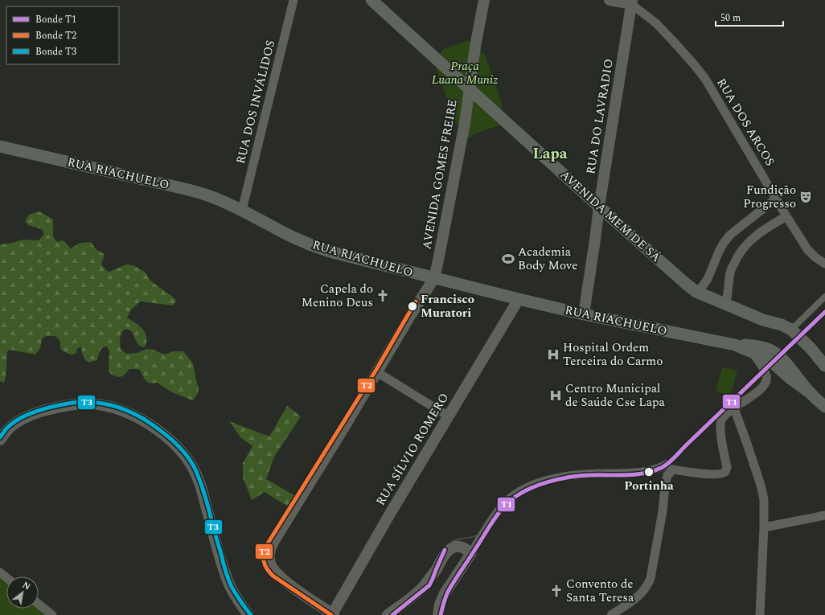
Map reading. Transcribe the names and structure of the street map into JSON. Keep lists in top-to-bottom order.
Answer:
{
  "streets": {
    "main road": ["RUA RIACHUELO", "AVENIDA MEM DE SÁ"],
    "street": [
      "RUA DOS INVÁLIDOS",
      "RUA DO LAVRADIO",
      "RUA DOS ARCOS",
      "AVENIDA GOMES FREIRE",
      "RUA SÍLVIO ROMERO"
    ]
  },
  "crossings": [
    ["RUA DOS INVÁLIDOS", "RUA RIACHUELO"],
    ["RUA DO LAVRADIO", "RUA DOS ARCOS"],
    ["RUA DO LAVRADIO", "RUA RIACHUELO"],
    ["RUA DO LAVRADIO", "AVENIDA MEM DE SÁ"],
    ["RUA RIACHUELO", "AVENIDA GOMES FREIRE"],
    ["RUA RIACHUELO", "RUA SÍLVIO ROMERO"],
    ["AVENIDA GOMES FREIRE", "AVENIDA MEM DE SÁ"],
    ["AVENIDA GOMES FREIRE", "RUA SÍLVIO ROMERO"]
  ],
  "districts": ["Lapa"],
  "parks": ["Praça Luana Muniz"],
  "places": {
    "theatre": ["Fundição Progresso"],
    "sports": ["Academia Body Move"],
    "church": ["Capela do Menino Deus", "Convento de Santa Teresa"],
    "other": ["Francisco Muratori", "Portinha"],
    "hospital": ["Hospital Ordem Terceira do Carmo", "Centro Municipal de Saúde Cse Lapa"]
  },
  "lines": ["tram line T2", "tram line T1", "tram line T3"],
  "legend": ["Bonde T1", "Bonde T2", "Bonde T3"],
  "scale_bar": "50 m",
  "north": "top right"
}
